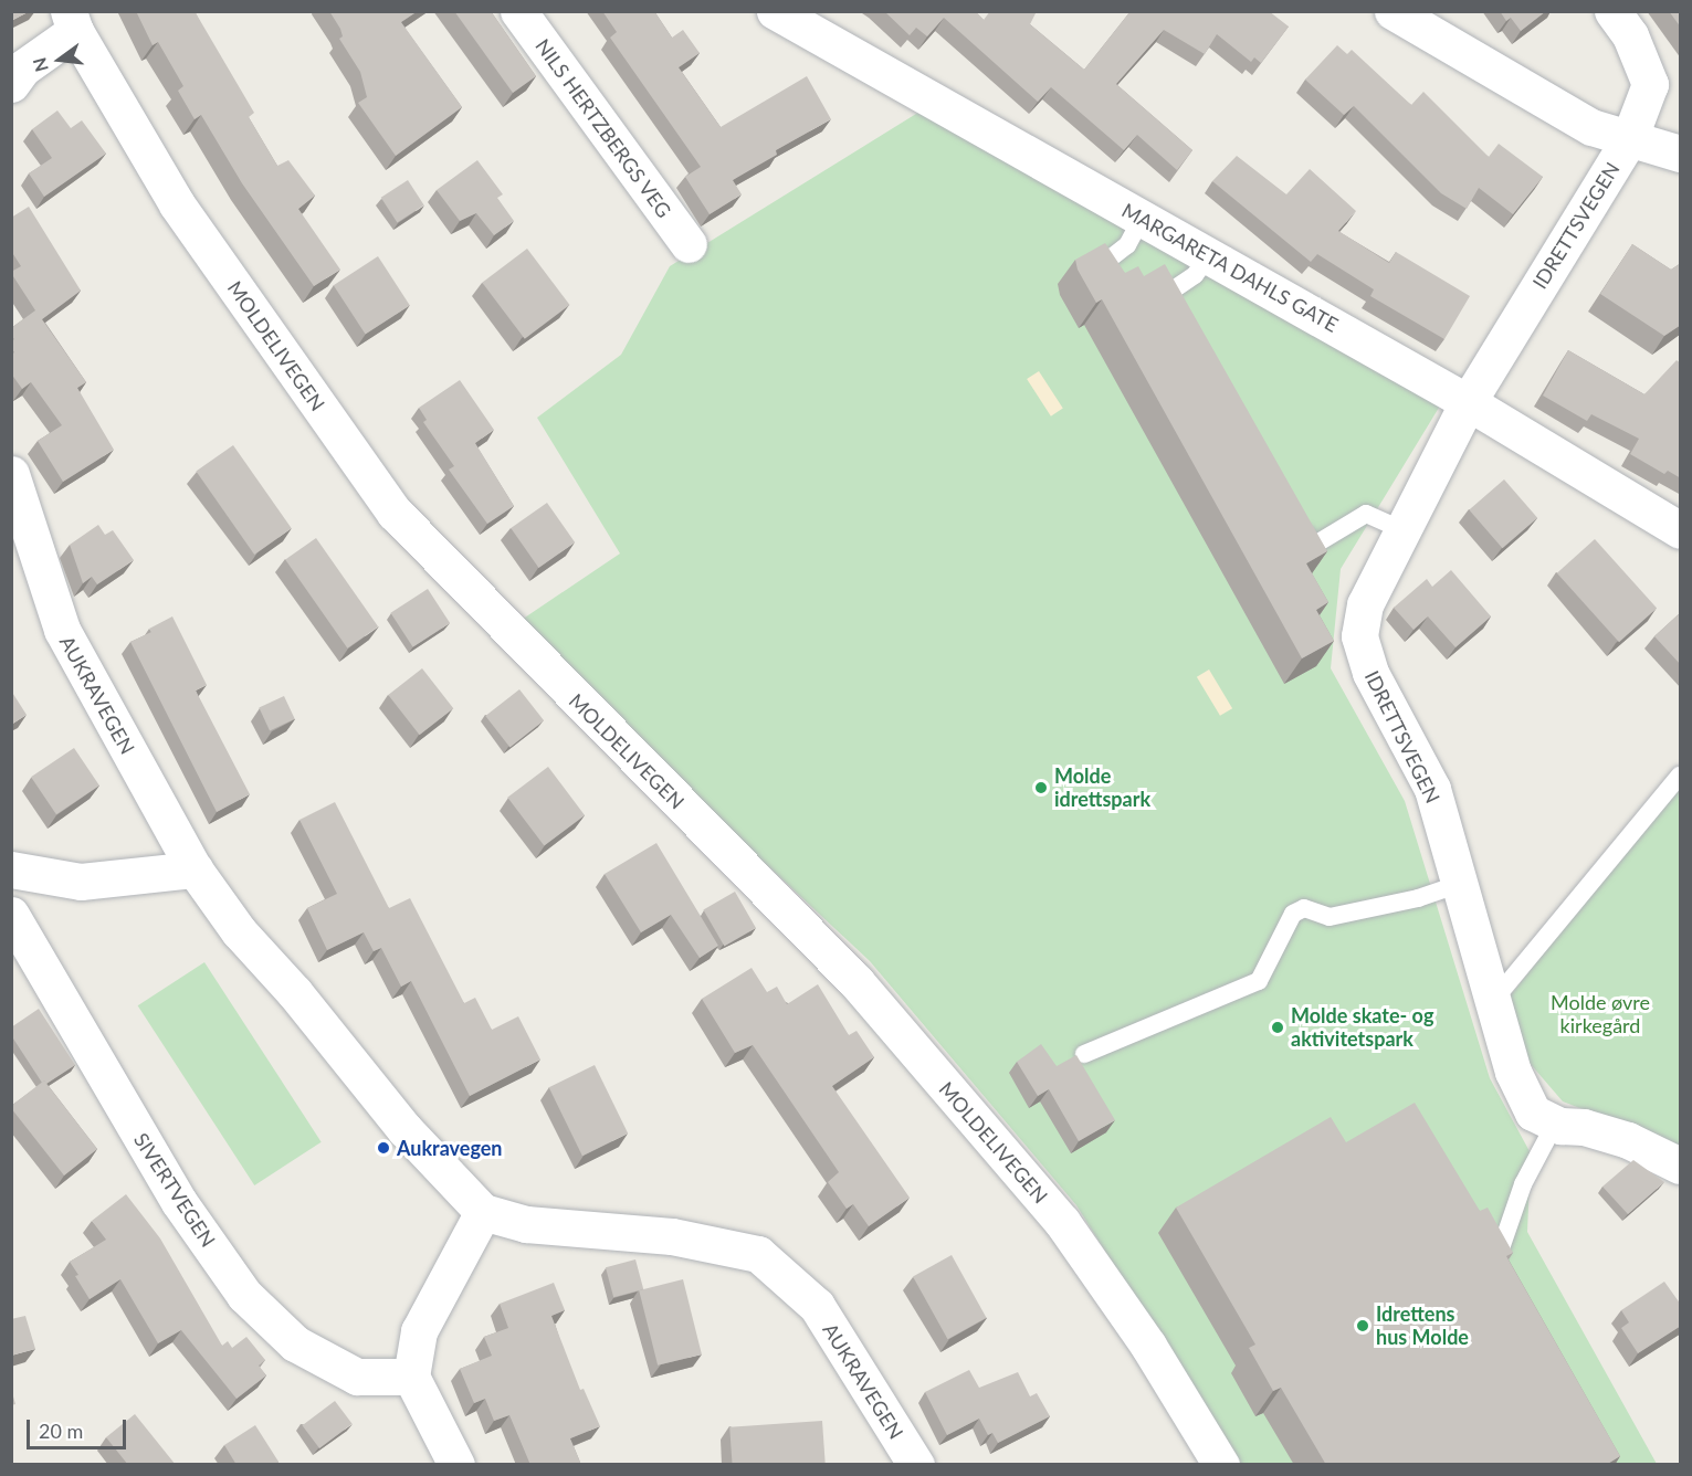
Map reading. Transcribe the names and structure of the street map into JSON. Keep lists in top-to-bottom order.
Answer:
{
  "streets": {
    "street": [
      "NILS HERTZBERGS VEG",
      "IDRETTSVEGEN",
      "MARGARETA DAHLS GATE",
      "MOLDELIVEGEN",
      "AUKRAVEGEN",
      "SIVERTVEGEN"
    ]
  },
  "crossings": [
    ["IDRETTSVEGEN", "MARGARETA DAHLS GATE"]
  ],
  "parks": ["Molde øvre kirkegård"],
  "places": [
    "Molde idrettspark",
    "Molde skate- og aktivitetspark",
    "Aukravegen",
    "Idrettens hus Molde"
  ],
  "scale_bar": "20 m",
  "north": "left"
}
